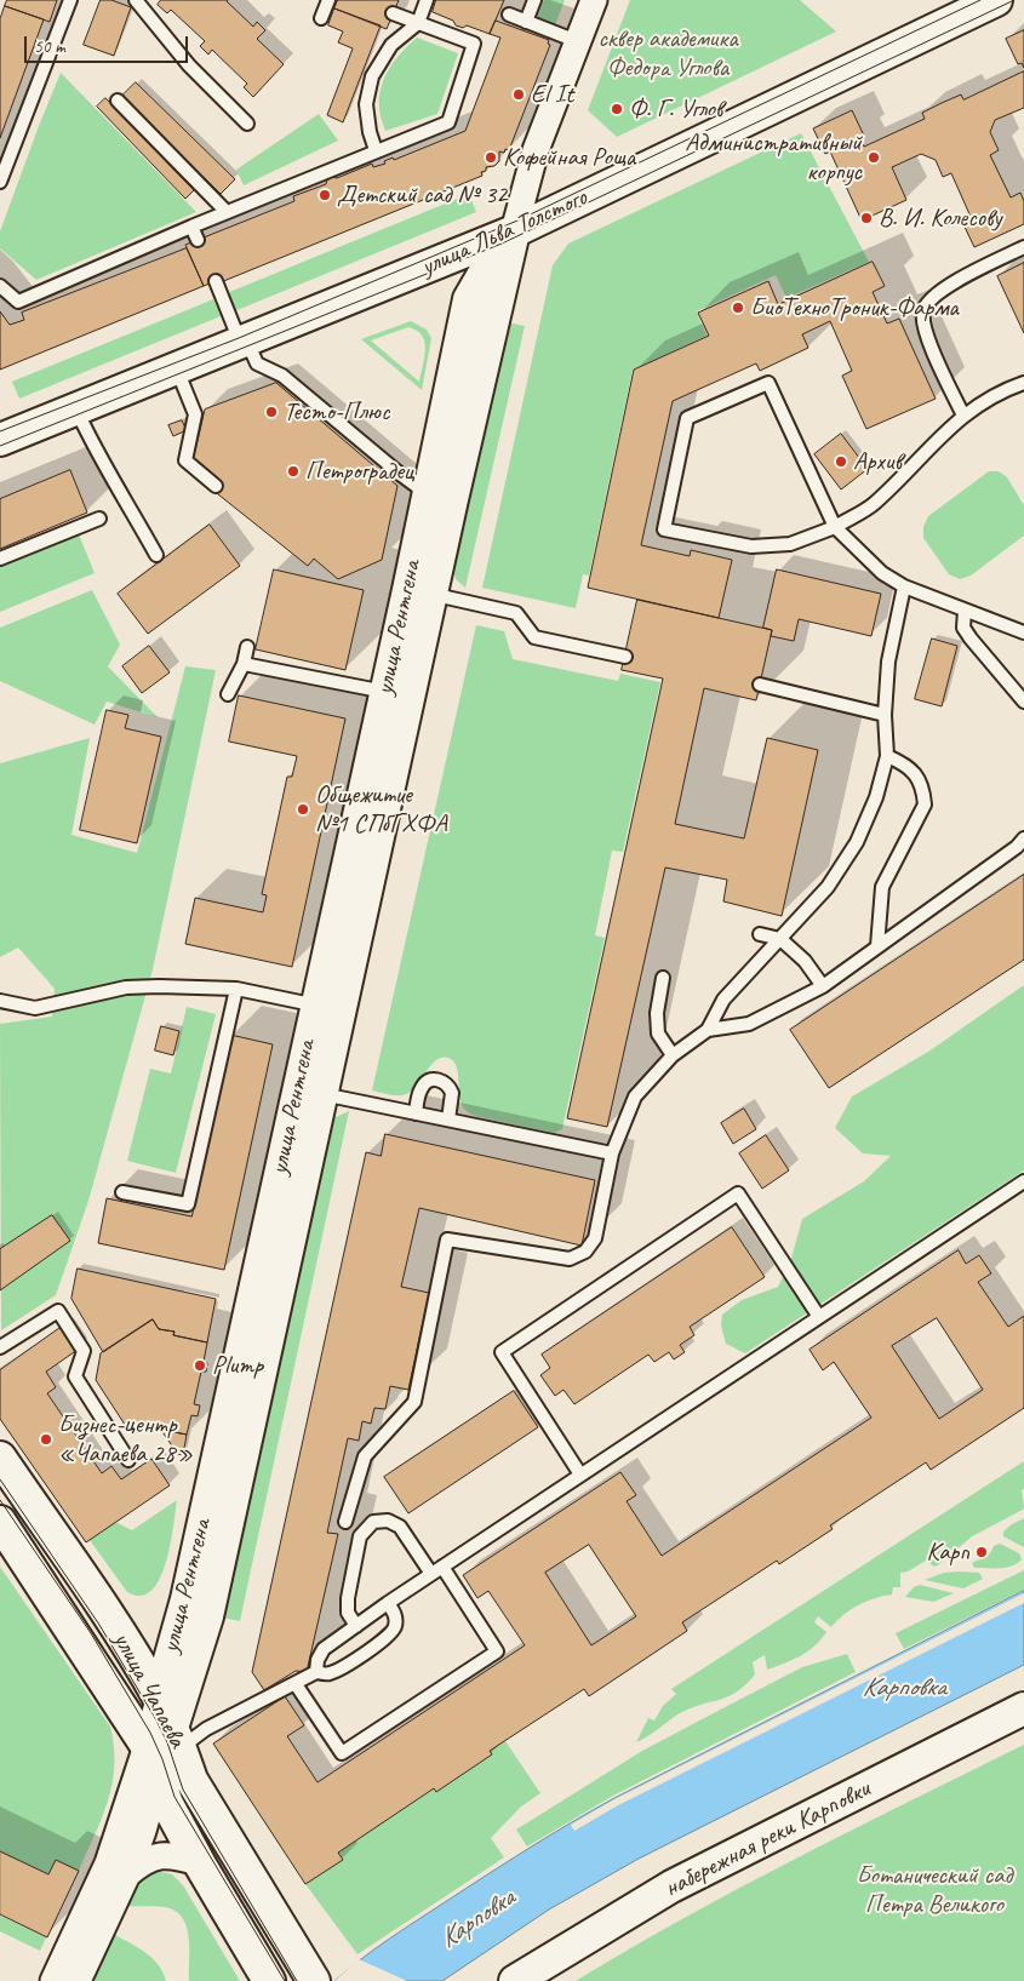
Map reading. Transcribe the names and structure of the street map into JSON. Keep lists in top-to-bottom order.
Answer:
{
  "streets": {
    "street": [
      "улица Льва Толстого",
      "улица Рентгена",
      "улица Чапаева",
      "набережная реки Карповки"
    ]
  },
  "crossings": [
    ["улица Льва Толстого", "улица Рентгена"],
    ["улица Рентгена", "улица Чапаева"]
  ],
  "water": ["Карповка"],
  "parks": ["сквер академика Федора Углова", "Ботанический сад Петра Великого"],
  "places": [
    "El It",
    "Ф. Г. Углов",
    "Кофейная Роща",
    "Административный корпус",
    "Детский сад № 32",
    "В. И. Колесову",
    "БиоТехноТроник-Фарма",
    "Тесто-Плюс",
    "Архив",
    "Петроградец",
    "Общежитие №1 СПбГХФА",
    "Plump",
    "Бизнес-центр «Чапаева 28»",
    "Карп"
  ],
  "scale_bar": "50 m"
}
